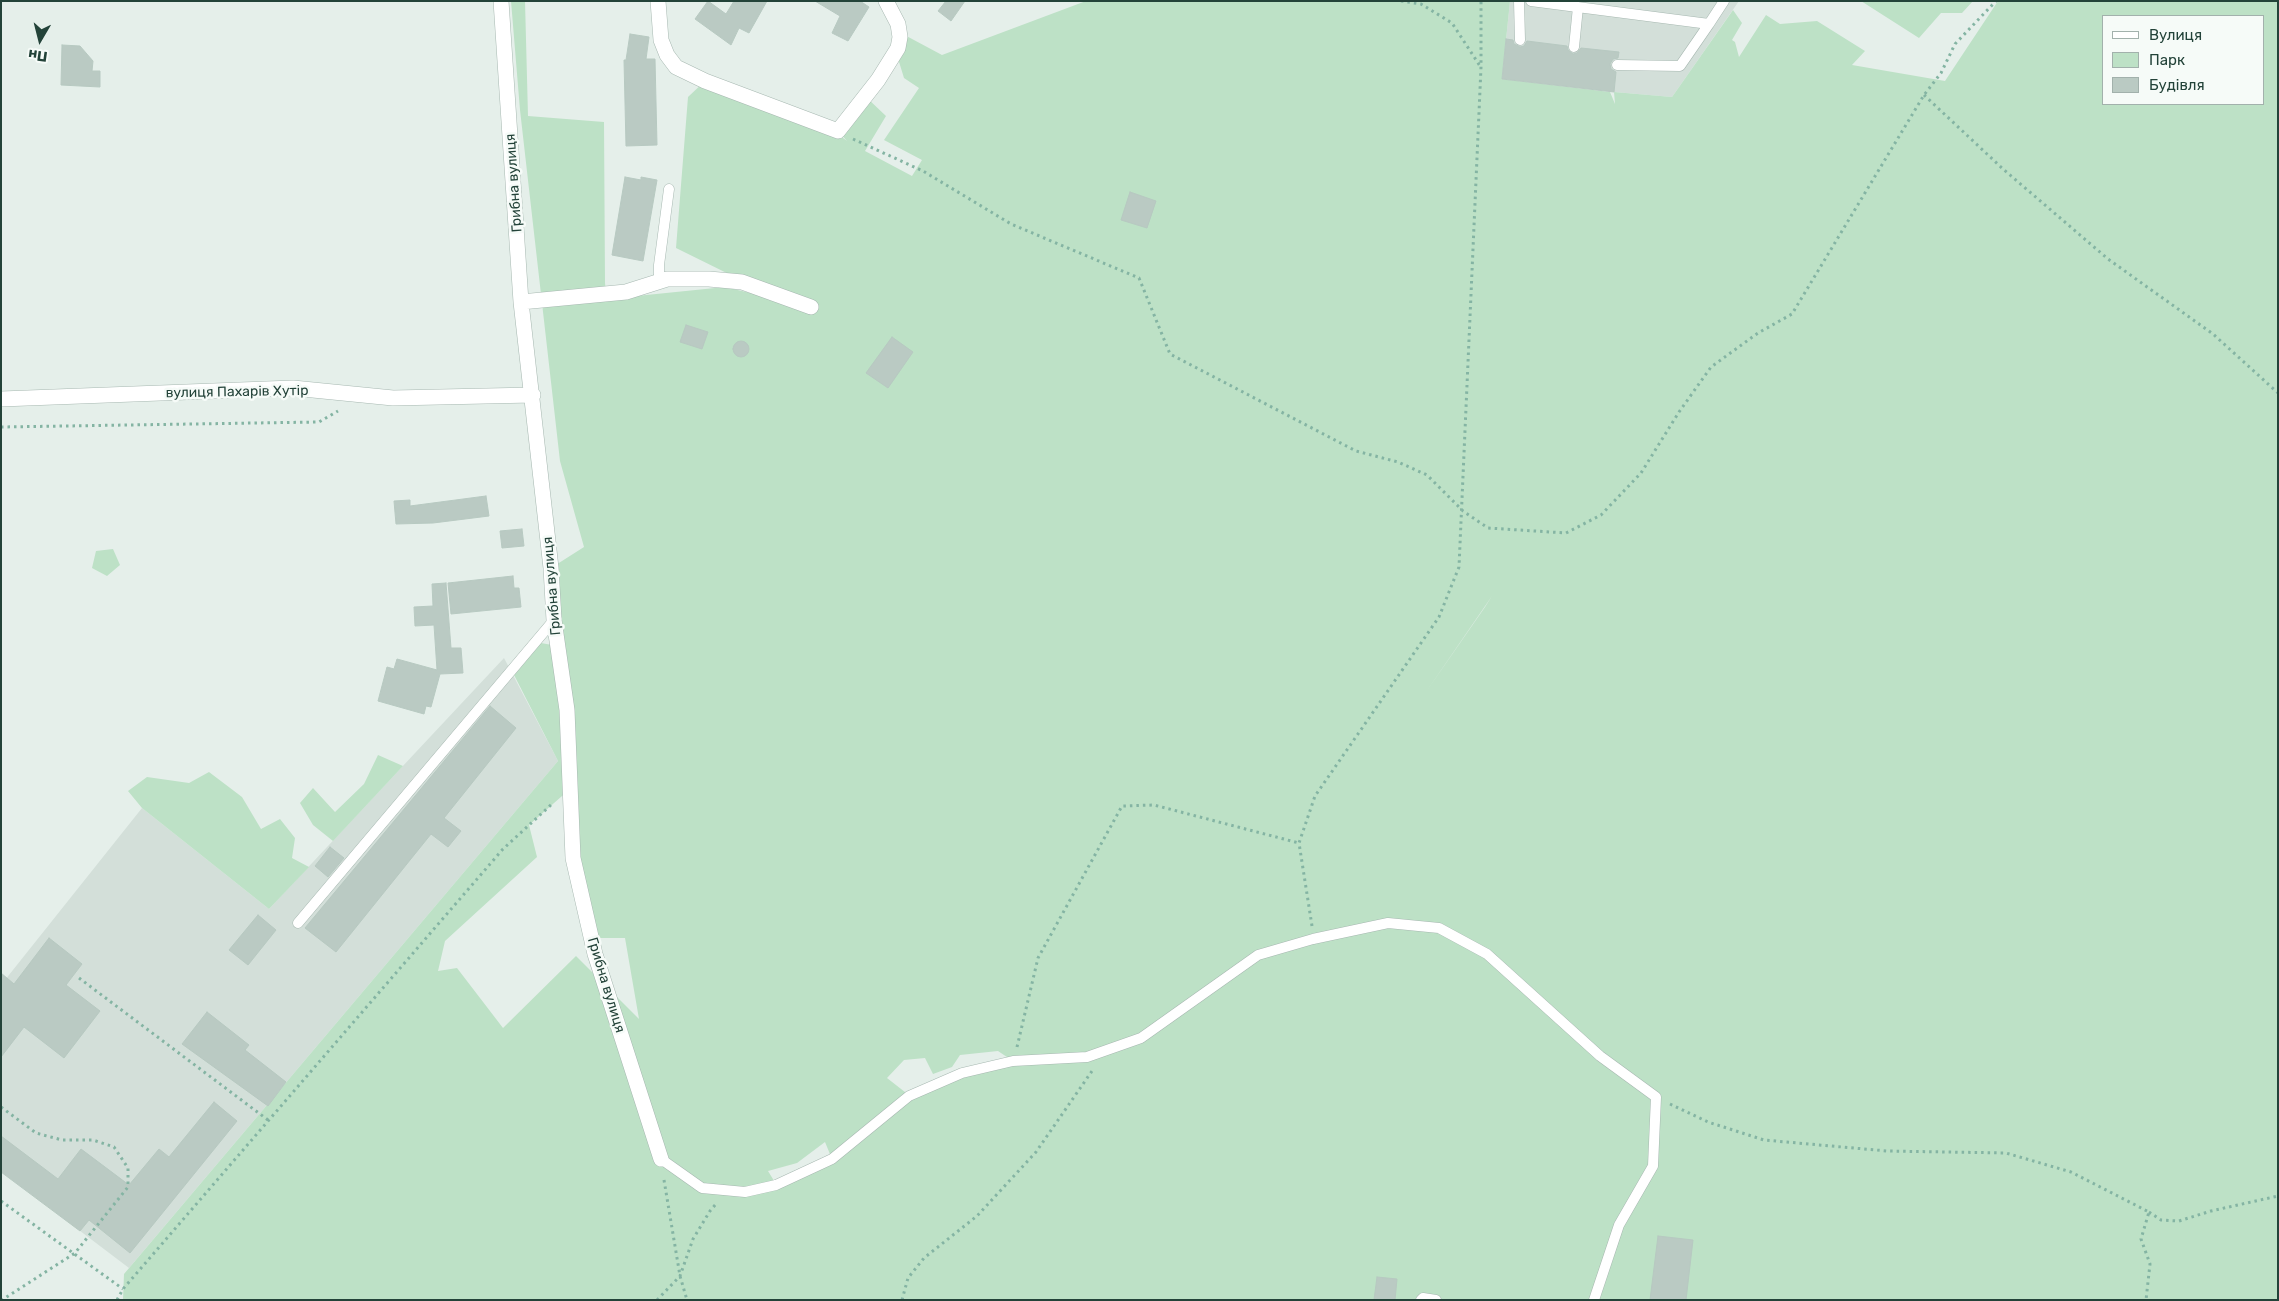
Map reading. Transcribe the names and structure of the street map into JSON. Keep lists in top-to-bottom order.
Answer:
{
  "streets": {
    "street": ["Грибна вулиця", "вулиця Пахарів Хутір"]
  },
  "crossings": [
    ["Грибна вулиця", "вулиця Пахарів Хутір"]
  ],
  "legend": ["Вулиця", "Парк", "Будівля"],
  "north": "bottom"
}
